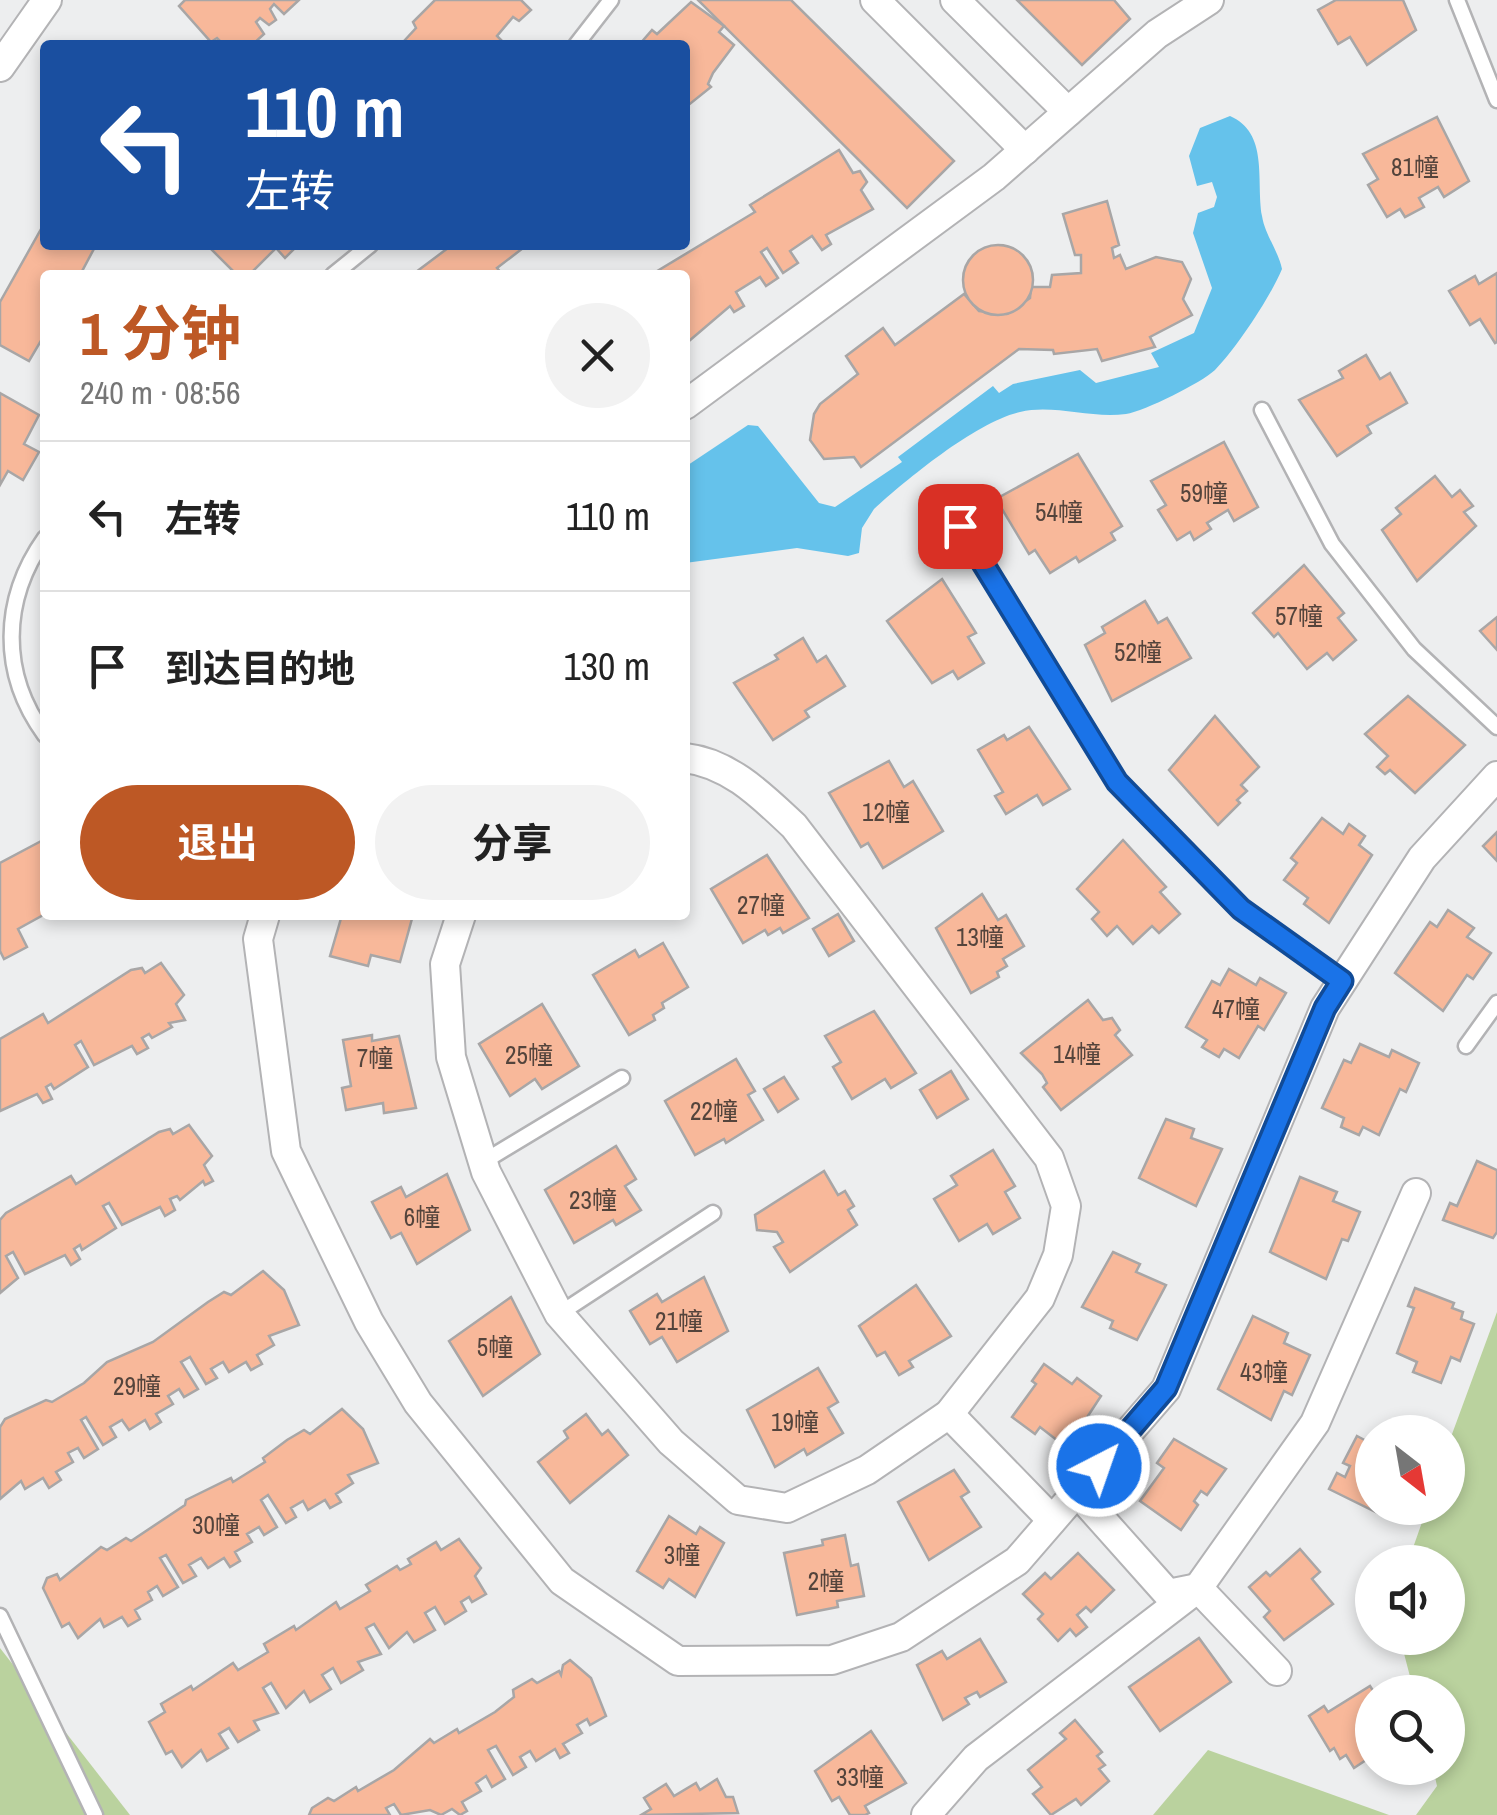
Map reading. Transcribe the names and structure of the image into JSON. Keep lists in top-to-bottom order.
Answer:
{
  "house_numbers": [
    "81幢",
    "59幢",
    "54幢",
    "57幢",
    "52幢",
    "12幢",
    "27幢",
    "13幢",
    "47幢",
    "14幢",
    "25幢",
    "7幢",
    "22幢",
    "23幢",
    "6幢",
    "21幢",
    "5幢",
    "43幢",
    "29幢",
    "19幢",
    "30幢",
    "3幢",
    "2幢",
    "33幢"
  ],
  "north": "bottom right",
  "page": {
    "turn": ["110 m", "左转"],
    "heading": ["1 分钟", "240 m · 08:56"],
    "list": [
      {
        "name": "左转",
        "value": "110 m"
      },
      {
        "name": "到达目的地",
        "value": "130 m"
      }
    ],
    "buttons": ["退出", "分享"]
  }
}
